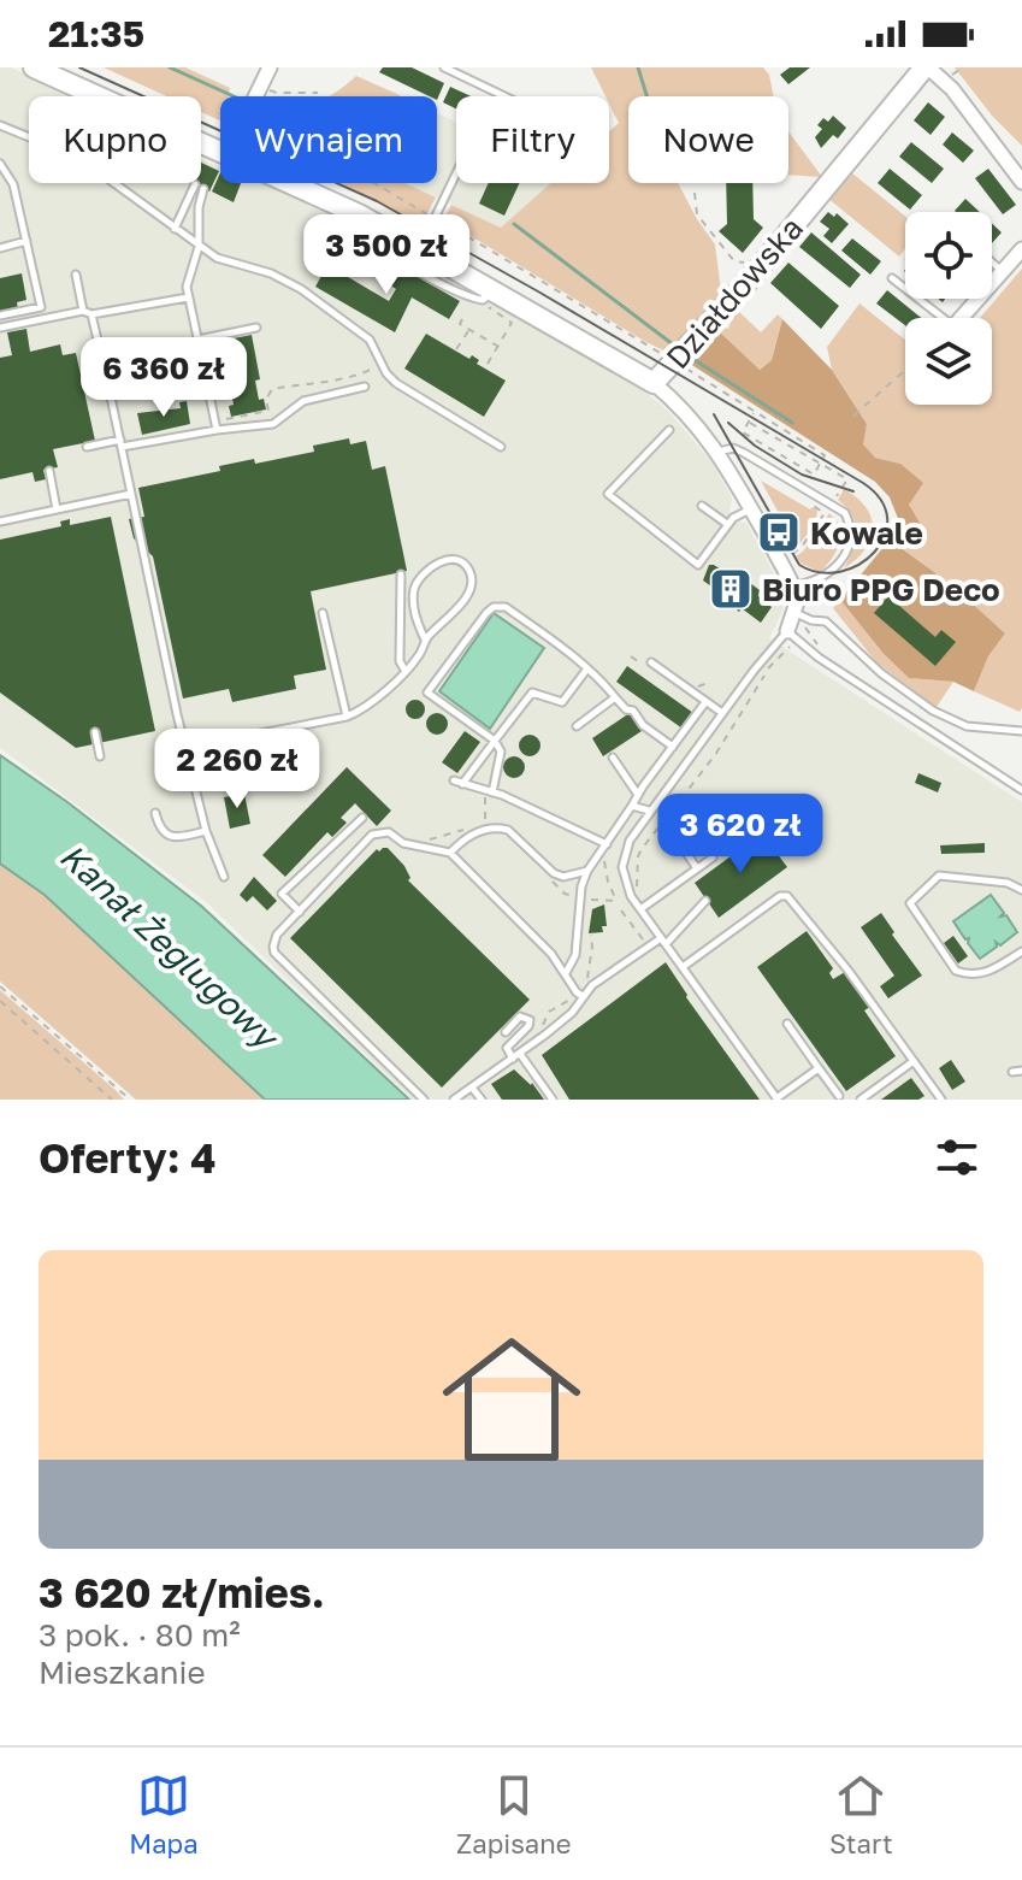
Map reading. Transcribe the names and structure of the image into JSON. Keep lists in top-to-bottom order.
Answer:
{
  "streets": {
    "street": ["Działdowska"]
  },
  "water": ["Kanał Żeglugowy"],
  "places": {
    "bus stop": ["Kowale"],
    "building": ["Biuro PPG Deco"]
  },
  "page": {
    "status": "21:35",
    "chip": [
      "Kupno",
      "Wynajem",
      "Filtry",
      "Nowe"
    ],
    "price": [
      "3 500 zł",
      "6 360 zł",
      "2 260 zł",
      "3 620 zł"
    ],
    "heading": "Oferty: 4",
    "list": [
      {
        "name": "3 620 zł/mies.",
        "note": "3 pok. · 80 m² · Mieszkanie"
      }
    ],
    "tabs": ["Mapa", "Zapisane", "Start"]
  }
}
